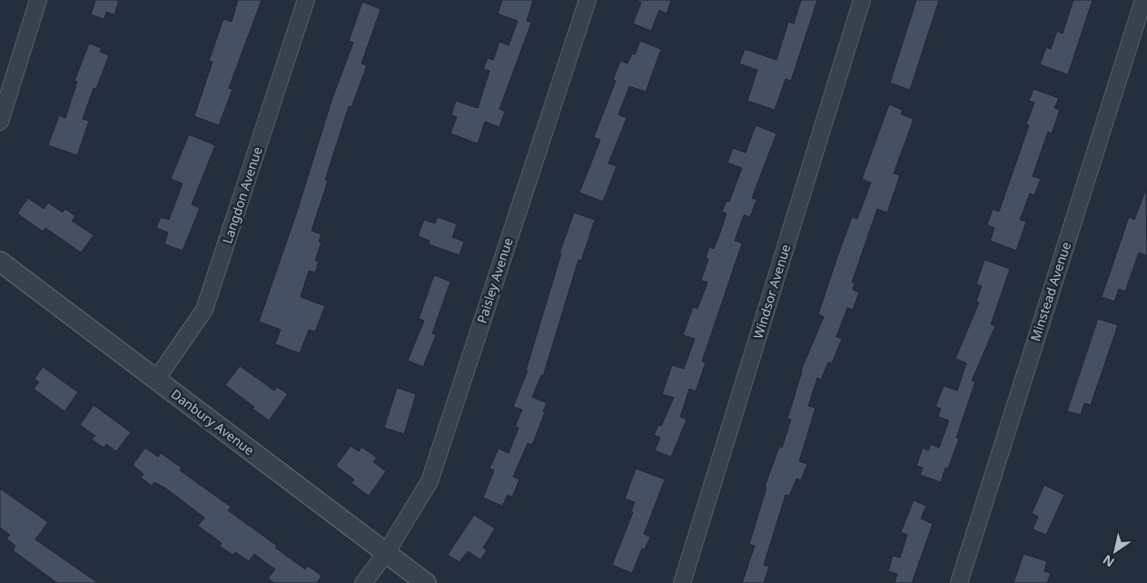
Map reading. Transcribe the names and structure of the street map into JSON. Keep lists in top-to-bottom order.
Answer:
{
  "streets": {
    "street": [
      "Langdon Avenue",
      "Paisley Avenue",
      "Windsor Avenue",
      "Minstead Avenue",
      "Danbury Avenue"
    ]
  },
  "crossings": [
    ["Langdon Avenue", "Danbury Avenue"],
    ["Paisley Avenue", "Danbury Avenue"]
  ],
  "north": "bottom left"
}
